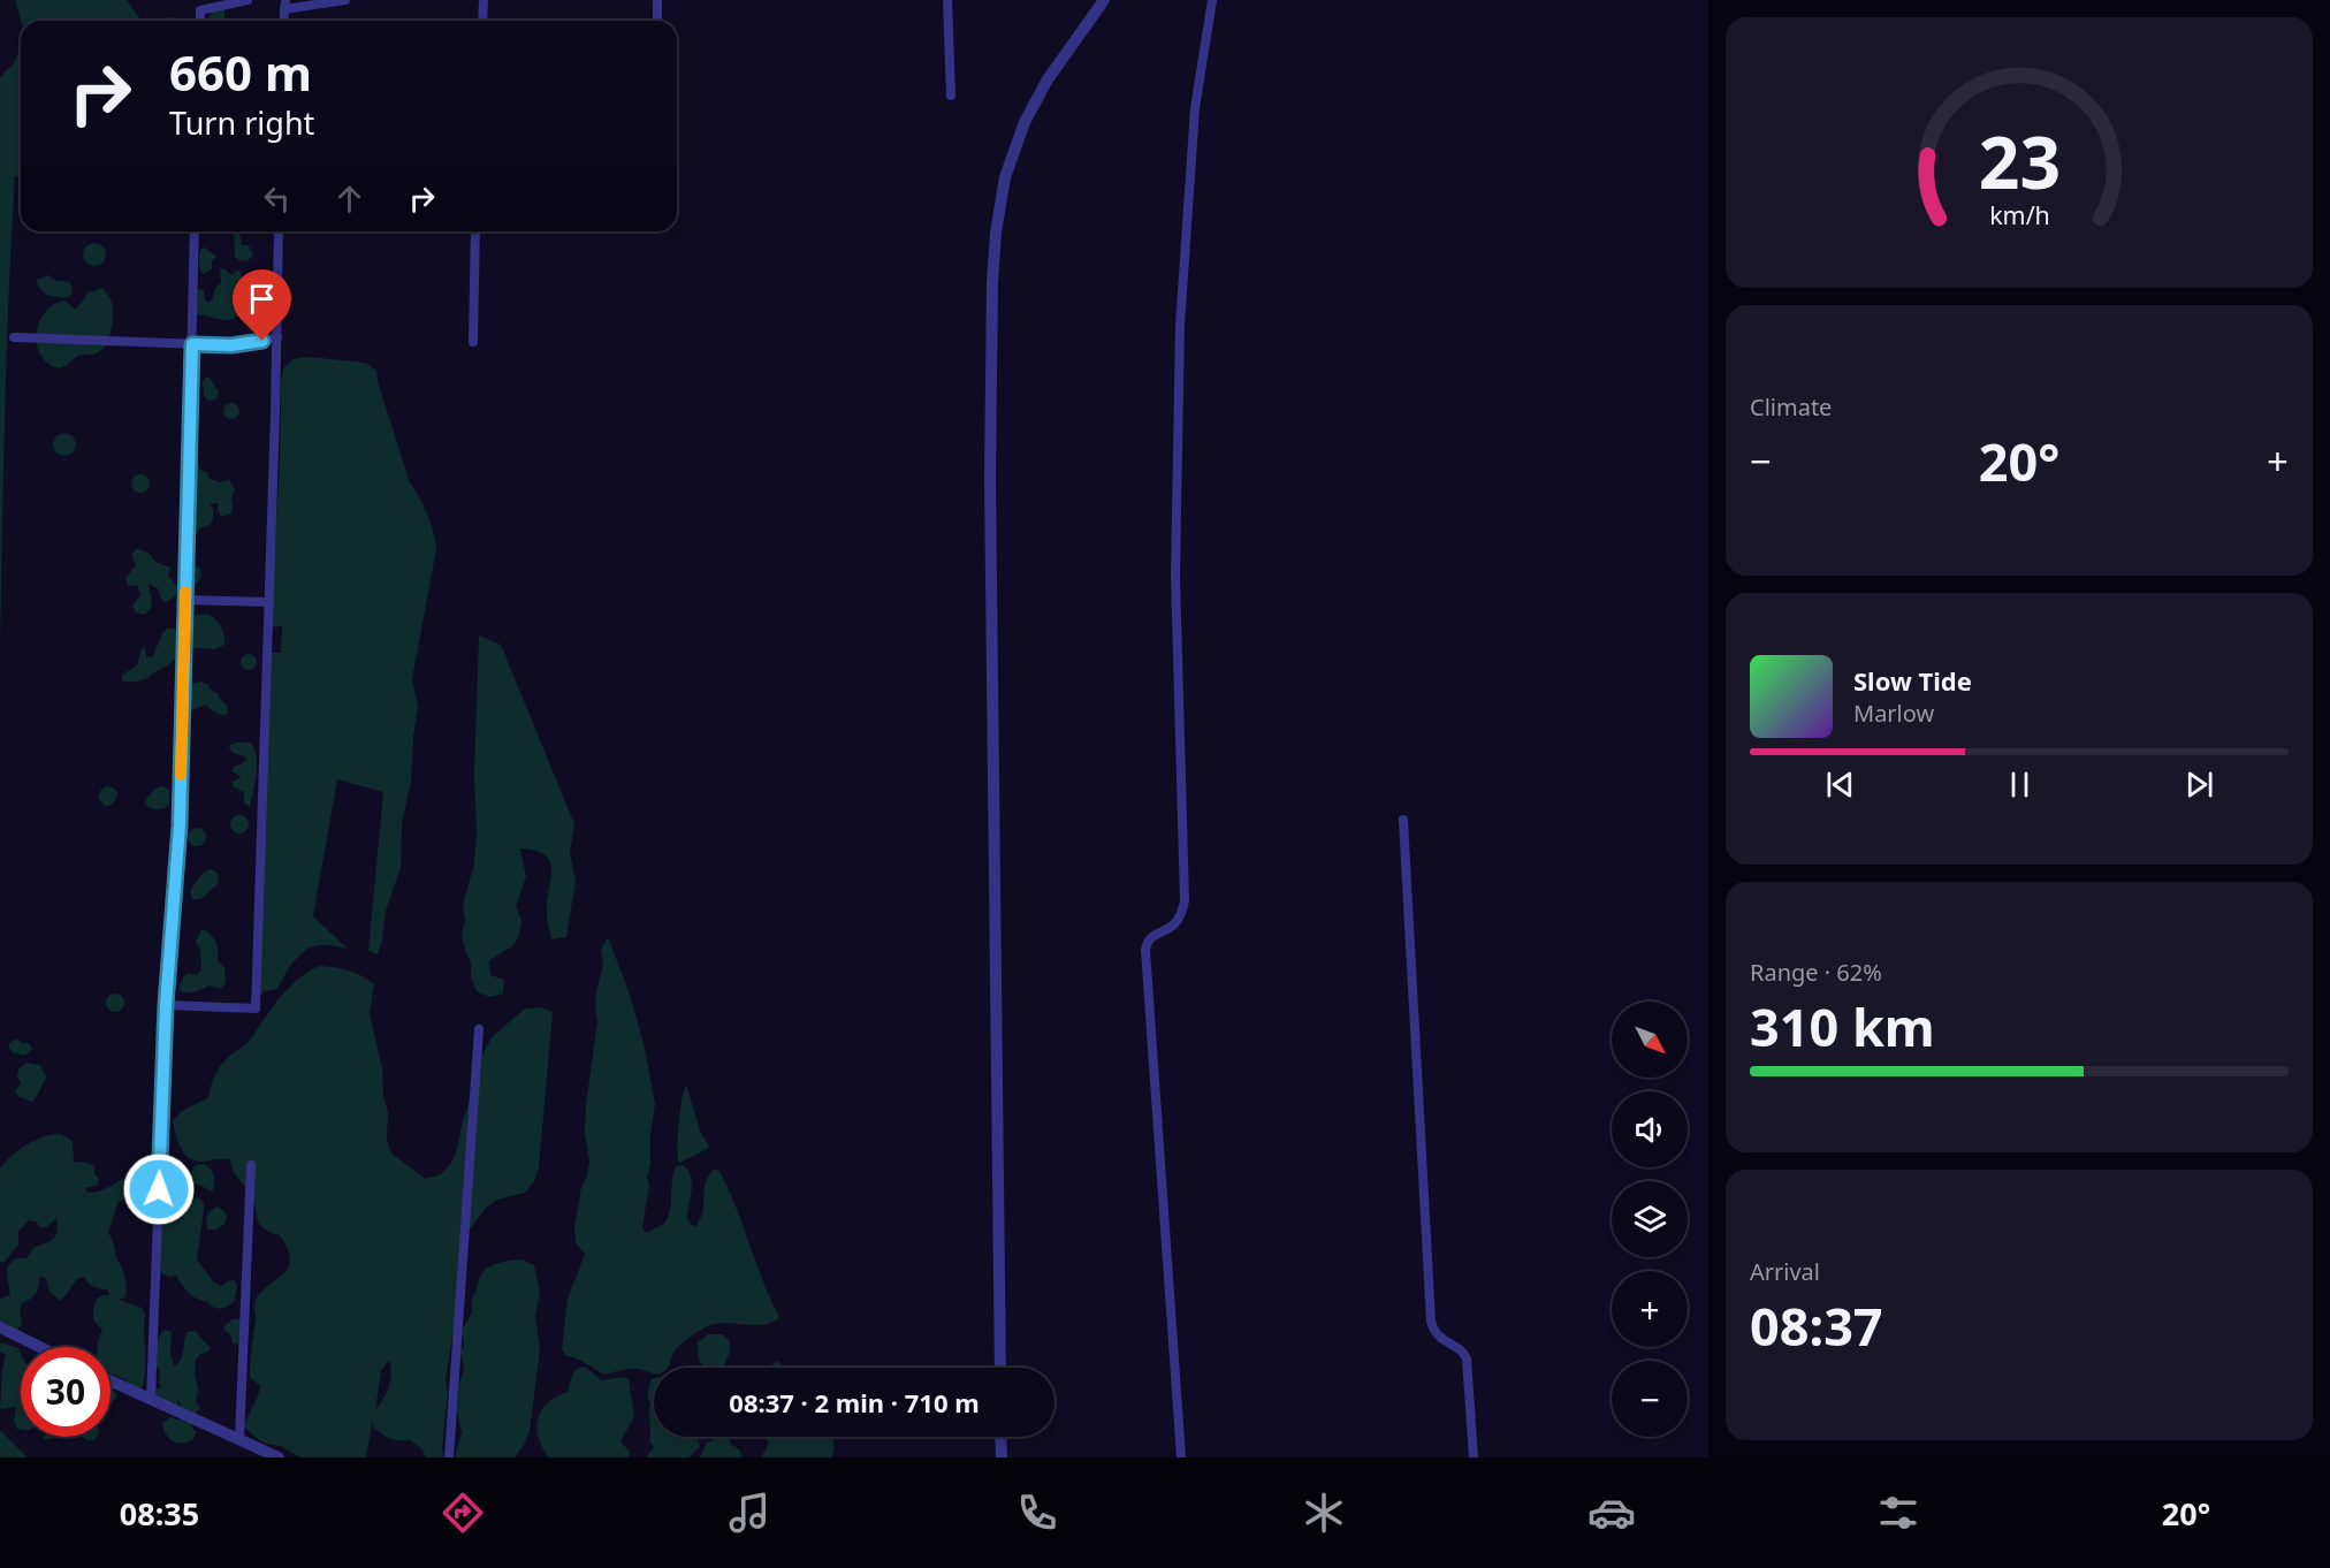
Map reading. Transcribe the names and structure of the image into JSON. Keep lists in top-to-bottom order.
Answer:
{
  "north": "bottom right",
  "page": {
    "turn": ["660 m", "Turn right"],
    "tile": [
      "Climate",
      ["Range · 62%", "310 km"],
      ["Arrival", "08:37"]
    ],
    "heat": ["−", "20°", "+"],
    "song": ["Slow Tide", "Marlow"],
    "map_buttons": ["+", "−"],
    "limit": "30",
    "trip": "08:37 · 2 min · 710 m",
    "tabs": ["08:35", "20°"],
    "gauge": ["23", "km/h"]
  }
}
